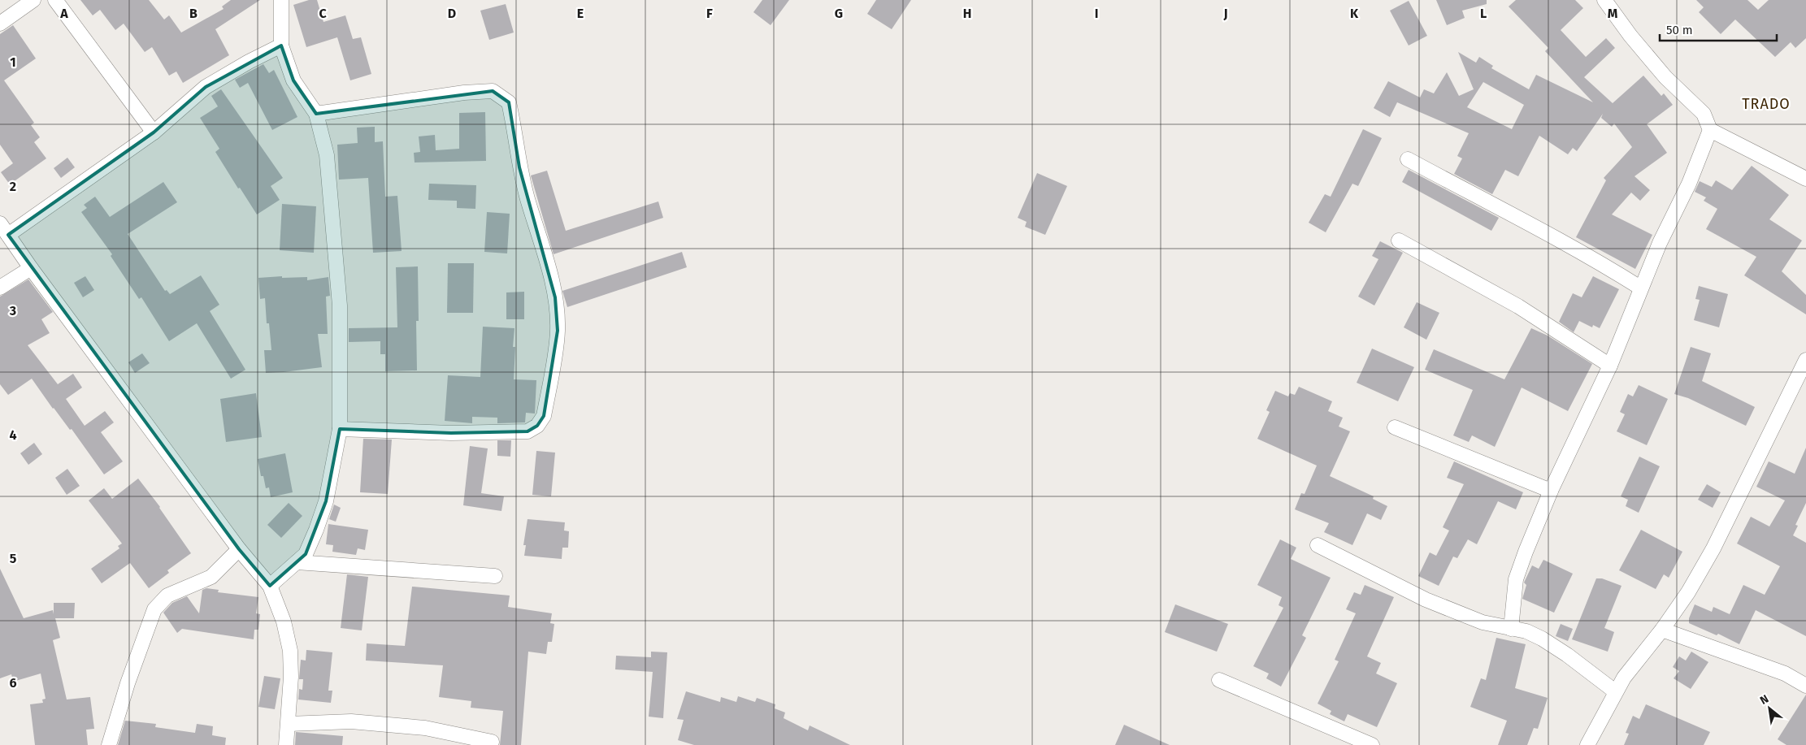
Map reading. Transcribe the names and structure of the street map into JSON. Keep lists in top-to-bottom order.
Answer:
{
  "districts": ["TRADO"],
  "scale_bar": "50 m",
  "north": "top left",
  "grid": {
    "columns": [
      "A",
      "B",
      "C",
      "D",
      "E",
      "F",
      "G",
      "H",
      "I",
      "J",
      "K",
      "L",
      "M"
    ],
    "rows": [
      "1",
      "2",
      "3",
      "4",
      "5",
      "6"
    ]
  }
}
